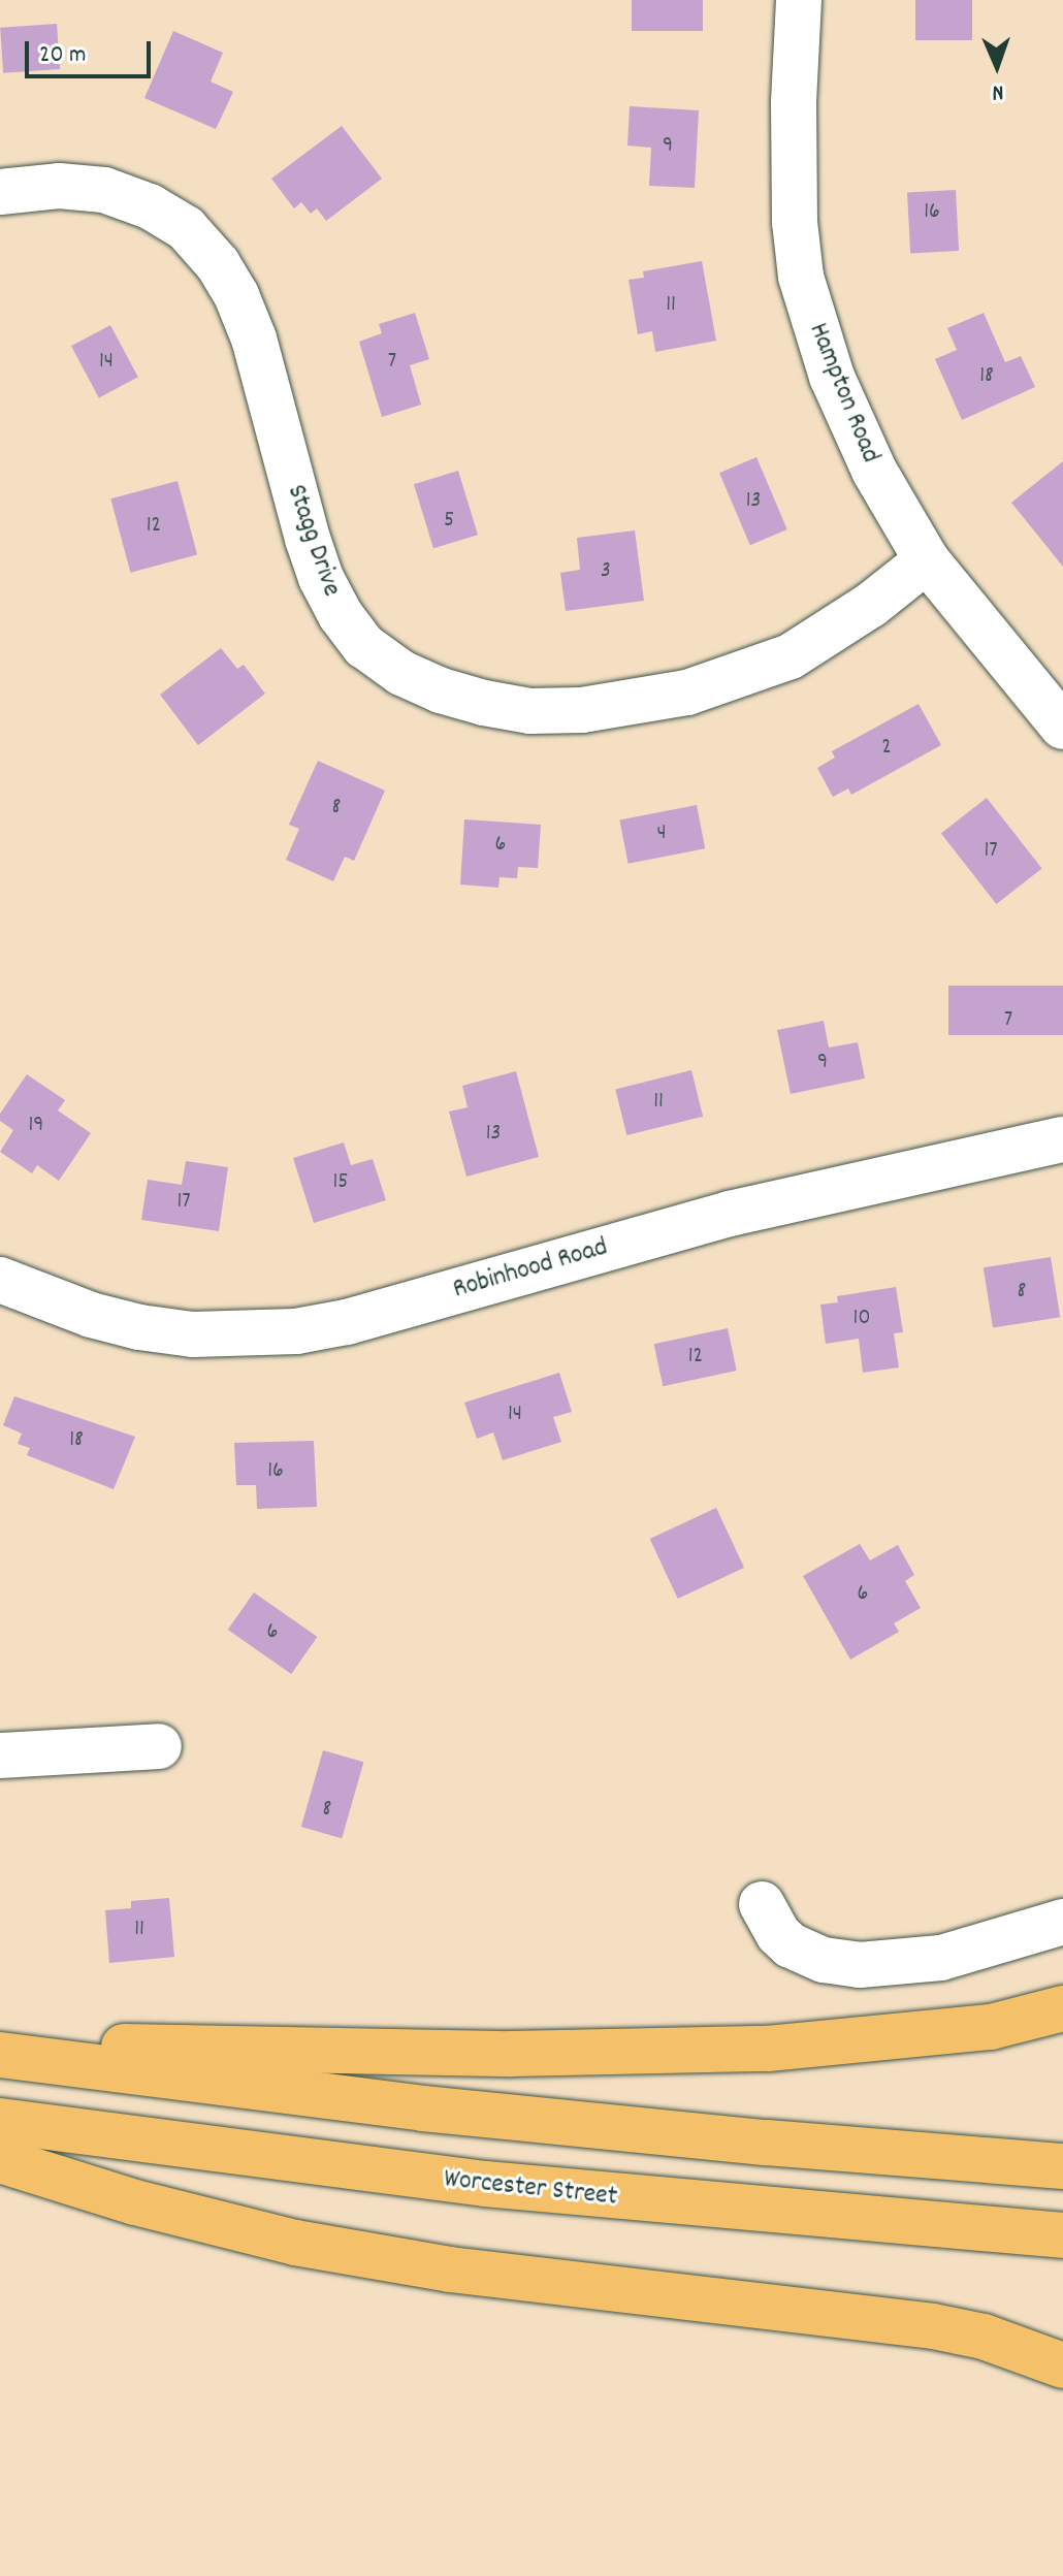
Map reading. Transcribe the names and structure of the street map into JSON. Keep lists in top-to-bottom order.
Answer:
{
  "streets": {
    "highway": ["Worcester Street"],
    "street": ["Hampton Road", "Stagg Drive", "Robinhood Road"]
  },
  "crossings": [
    ["Hampton Road", "Stagg Drive"]
  ],
  "house_numbers": [
    "9",
    "16",
    "11",
    "14",
    "7",
    "18",
    "13",
    "5",
    "12",
    "3",
    "2",
    "8",
    "4",
    "6",
    "17",
    "7",
    "9",
    "11",
    "19",
    "13",
    "15",
    "17",
    "8",
    "10",
    "12",
    "14",
    "18",
    "16",
    "6",
    "6",
    "8",
    "11"
  ],
  "scale_bar": "20 m",
  "north": "bottom"
}
